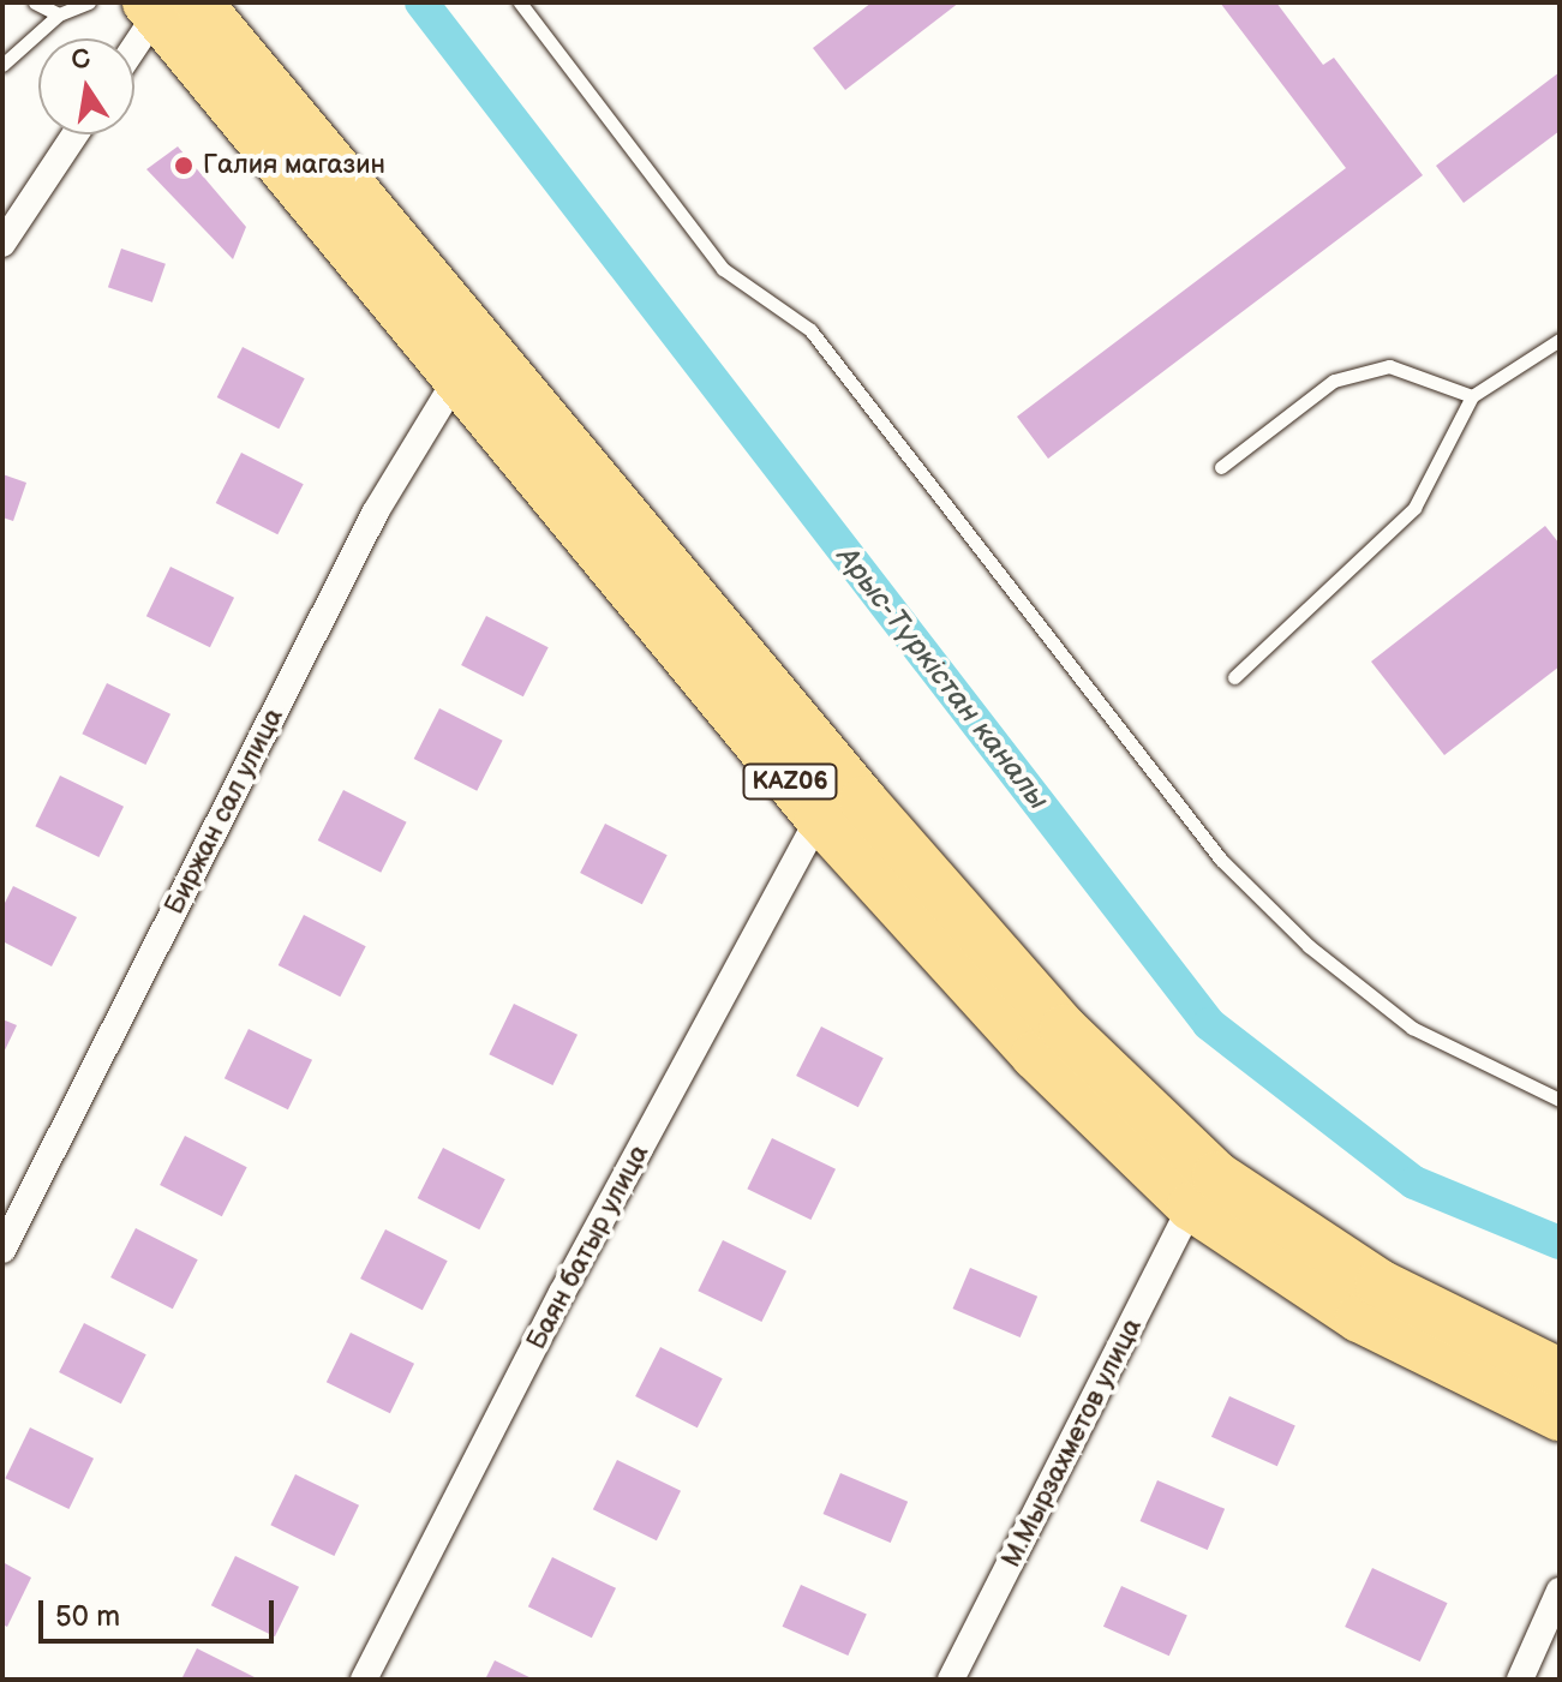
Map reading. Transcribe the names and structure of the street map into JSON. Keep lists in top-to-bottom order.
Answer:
{
  "streets": {
    "highway": ["KАZ06"],
    "street": ["Биржан сал улица", "Баян батыр улица", "М.Мырзахметов улица"]
  },
  "crossings": [
    ["KАZ06", "Биржан сал улица"],
    ["KАZ06", "Баян батыр улица"],
    ["KАZ06", "М.Мырзахметов улица"]
  ],
  "water": ["Арыс-Түркістан каналы"],
  "places": ["Галия магазин"],
  "scale_bar": "50 m",
  "north": "top"
}
